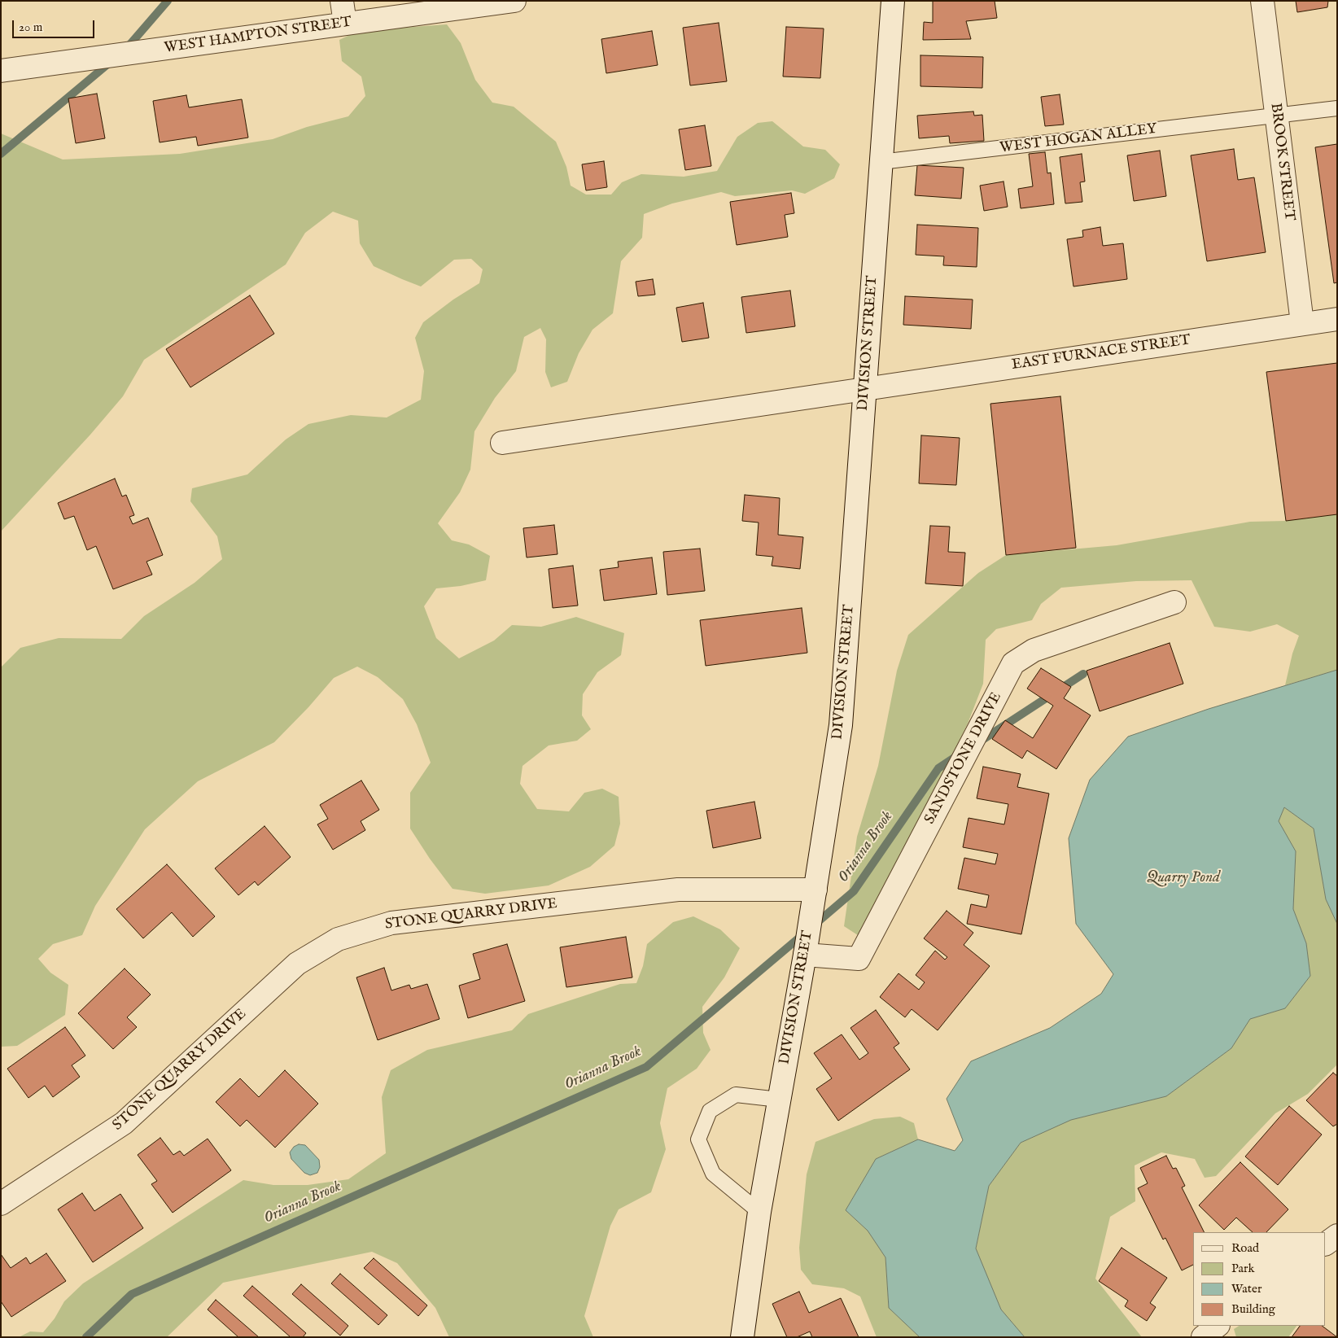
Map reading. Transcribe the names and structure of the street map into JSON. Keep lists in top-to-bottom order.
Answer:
{
  "streets": {
    "street": [
      "WEST HAMPTON STREET",
      "BROOK STREET",
      "DIVISION STREET",
      "EAST FURNACE STREET",
      "SANDSTONE DRIVE",
      "STONE QUARRY DRIVE"
    ],
    "lane": ["WEST HOGAN ALLEY"]
  },
  "crossings": [
    ["WEST HOGAN ALLEY", "BROOK STREET"],
    ["WEST HOGAN ALLEY", "DIVISION STREET"],
    ["BROOK STREET", "EAST FURNACE STREET"],
    ["DIVISION STREET", "EAST FURNACE STREET"],
    ["DIVISION STREET", "SANDSTONE DRIVE"],
    ["DIVISION STREET", "STONE QUARRY DRIVE"]
  ],
  "water": ["Orianna Brook", "Quarry Pond"],
  "legend": [
    "Road",
    "Park",
    "Water",
    "Building"
  ],
  "scale_bar": "20 m"
}
